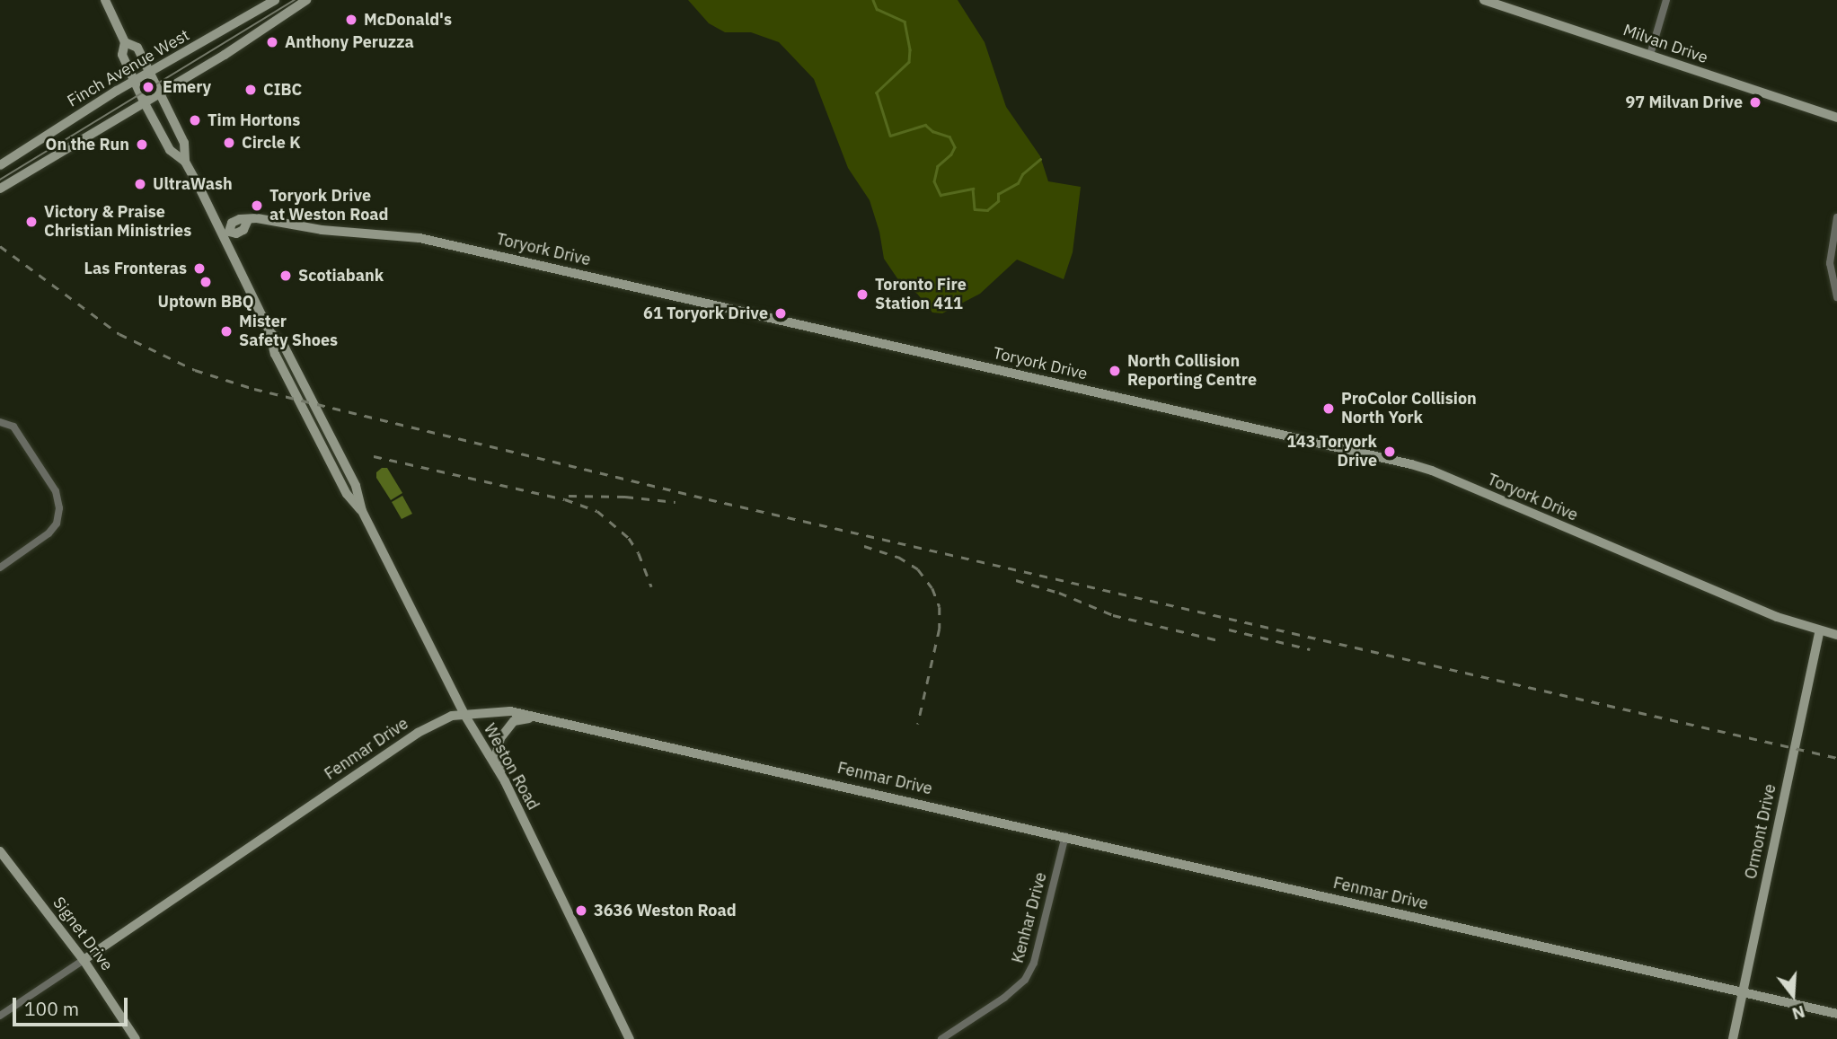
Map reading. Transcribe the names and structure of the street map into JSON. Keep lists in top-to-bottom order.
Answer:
{
  "streets": {
    "street": [
      "Milvan Drive",
      "Finch Avenue West",
      "Toryork Drive",
      "Fenmar Drive",
      "Weston Road",
      "Ormont Drive",
      "Kenhar Drive",
      "Signet Drive"
    ]
  },
  "crossings": [
    ["Finch Avenue West", "Weston Road"],
    ["Toryork Drive", "Weston Road"],
    ["Toryork Drive", "Ormont Drive"],
    ["Fenmar Drive", "Weston Road"],
    ["Fenmar Drive", "Ormont Drive"],
    ["Fenmar Drive", "Kenhar Drive"],
    ["Fenmar Drive", "Signet Drive"]
  ],
  "places": [
    "McDonald's",
    "Anthony Peruzza",
    "Emery",
    "CIBC",
    "97 Milvan Drive",
    "Tim Hortons",
    "Circle K",
    "On the Run",
    "UltraWash",
    "Toryork Drive at Weston Road",
    "Victory & Praise Christian Ministries",
    "Las Fronteras",
    "Scotiabank",
    "Uptown BBQ",
    "Toronto Fire Station 411",
    "61 Toryork Drive",
    "Mister Safety Shoes",
    "North Collision Reporting Centre",
    "ProColor Collision North York",
    "143 Toryork Drive",
    "3636 Weston Road"
  ],
  "scale_bar": "100 m",
  "north": "bottom"
}
